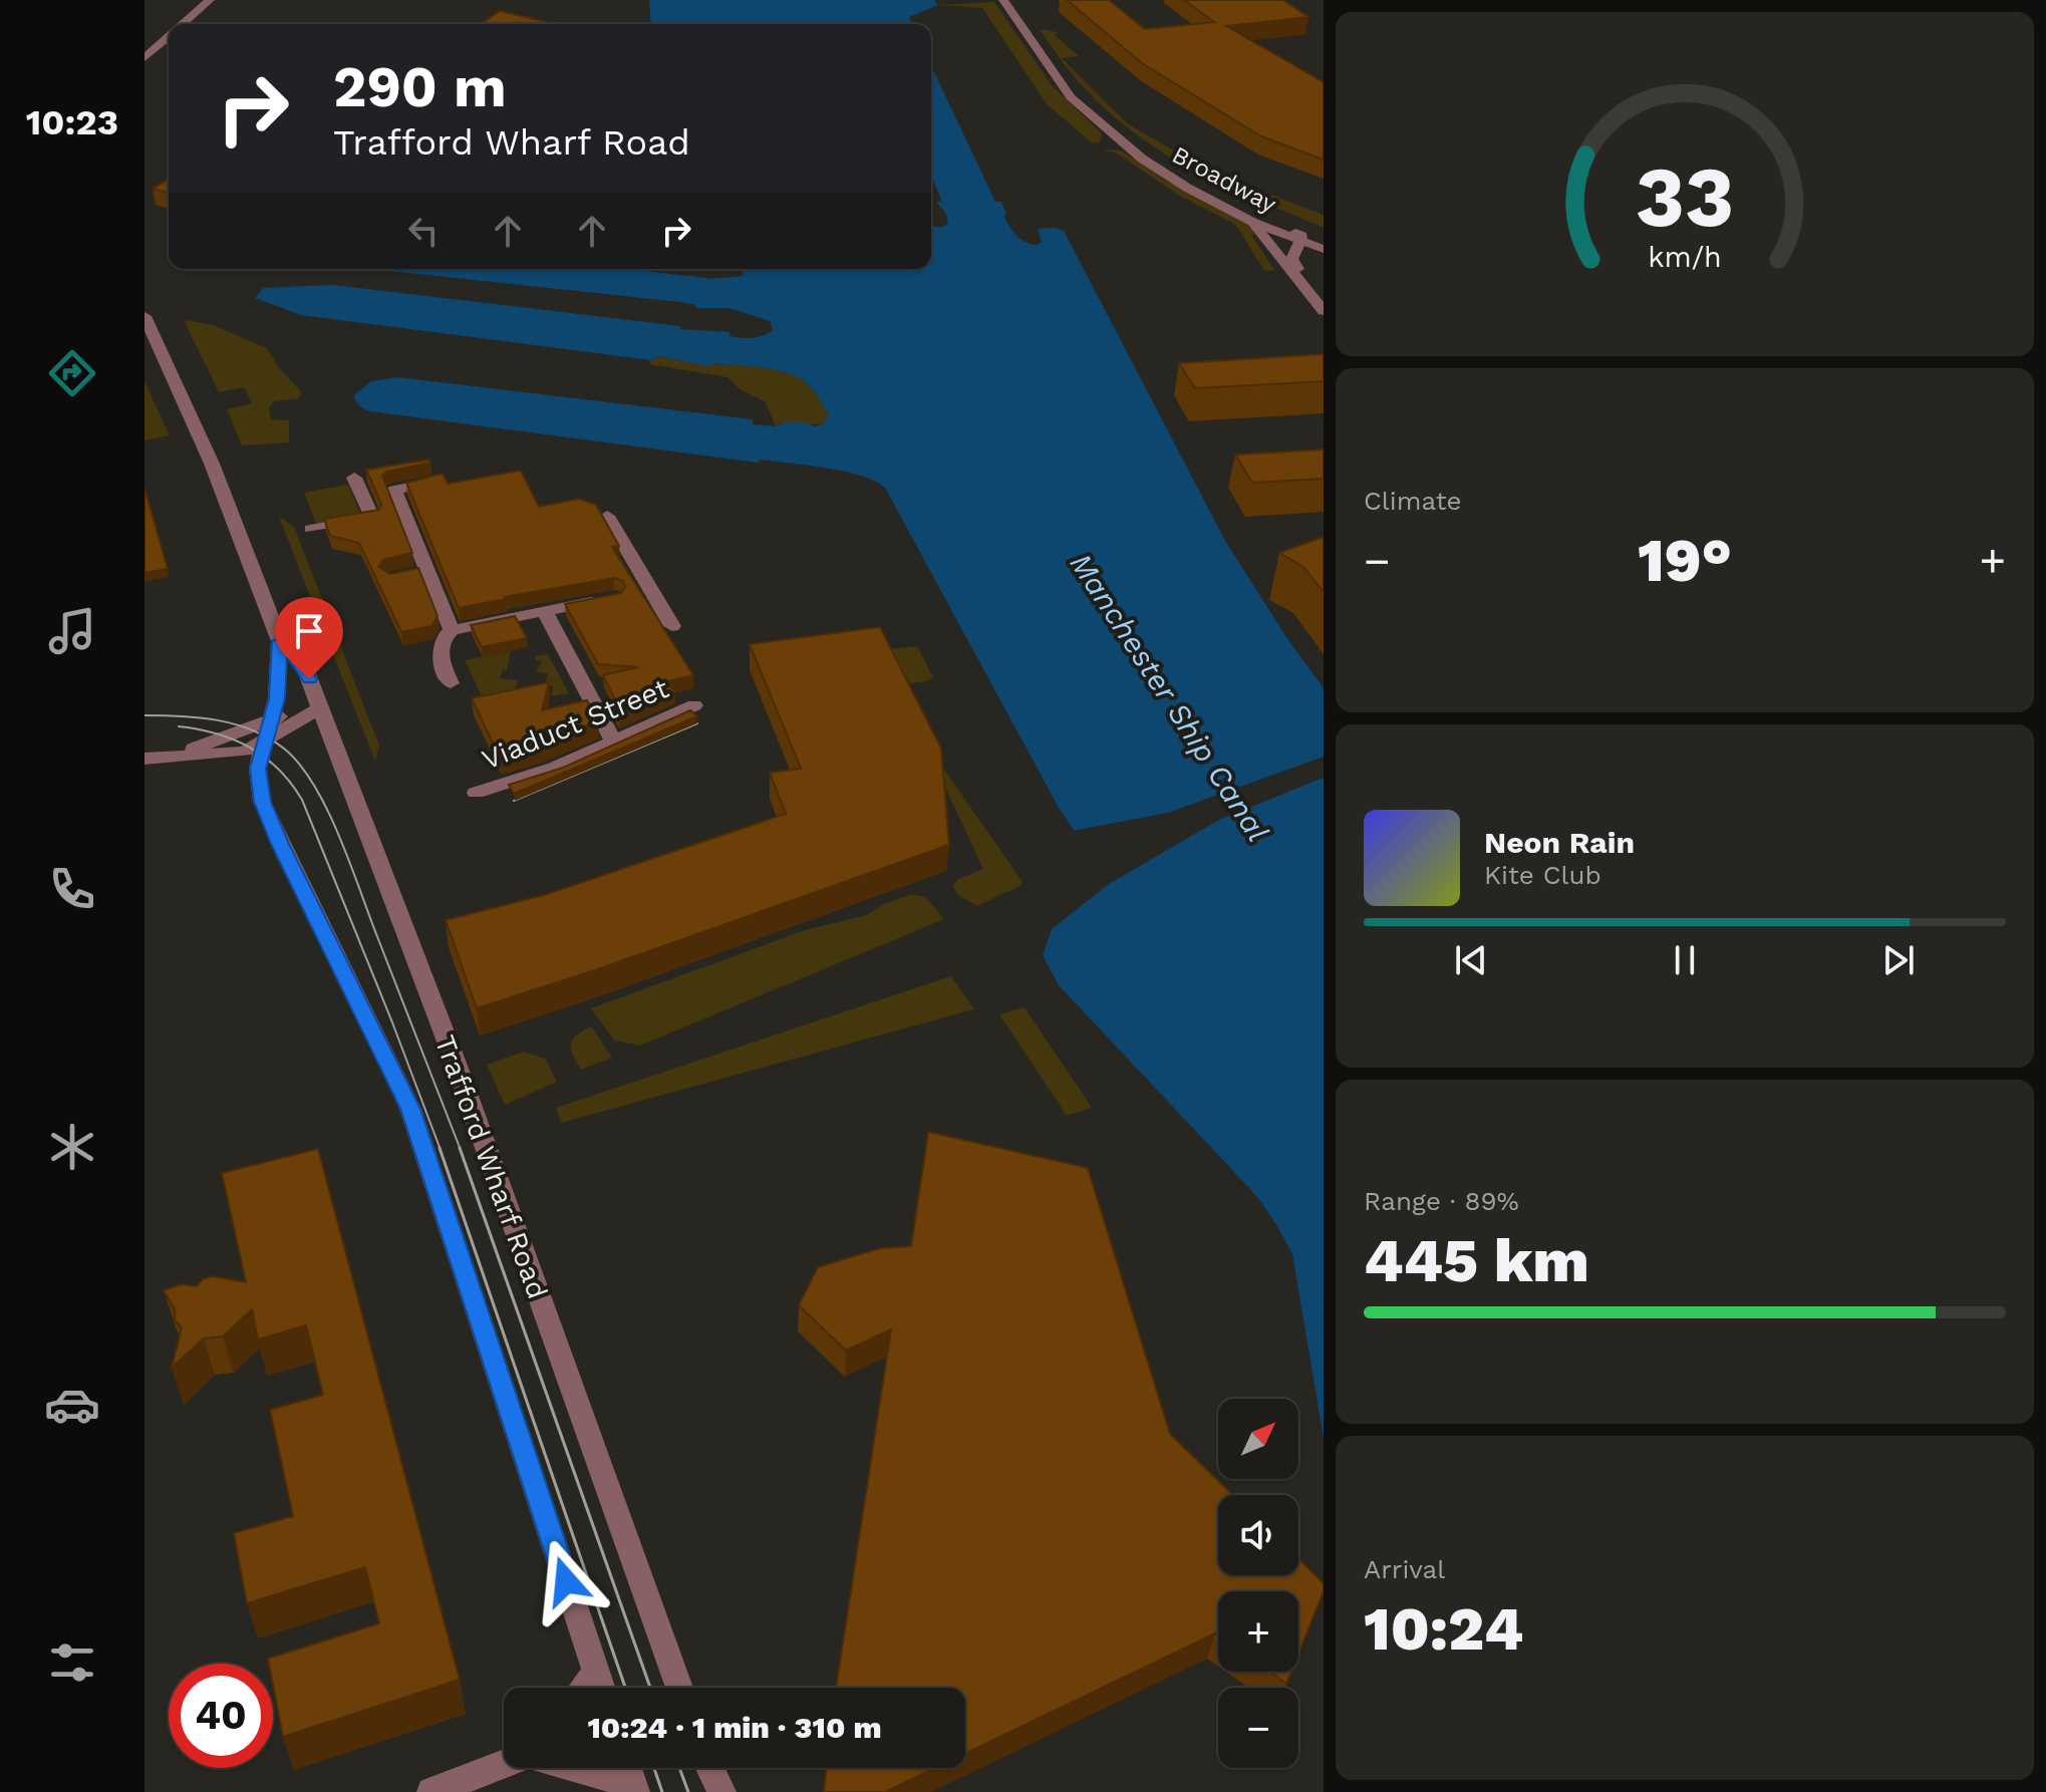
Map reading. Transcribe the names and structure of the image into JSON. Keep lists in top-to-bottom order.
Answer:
{
  "streets": {
    "street": ["Broadway", "Viaduct Street", "Trafford Wharf Road"]
  },
  "water": ["Manchester Ship Canal"],
  "north": "top right",
  "page": {
    "tabs": "10:23",
    "turn": ["290 m", "Trafford Wharf Road"],
    "tile": [
      "Climate",
      ["Range · 89%", "445 km"],
      ["Arrival", "10:24"]
    ],
    "heat": ["−", "19°", "+"],
    "song": ["Neon Rain", "Kite Club"],
    "map_buttons": ["+", "−"],
    "limit": "40",
    "trip": "10:24 · 1 min · 310 m",
    "gauge": ["33", "km/h"]
  }
}
